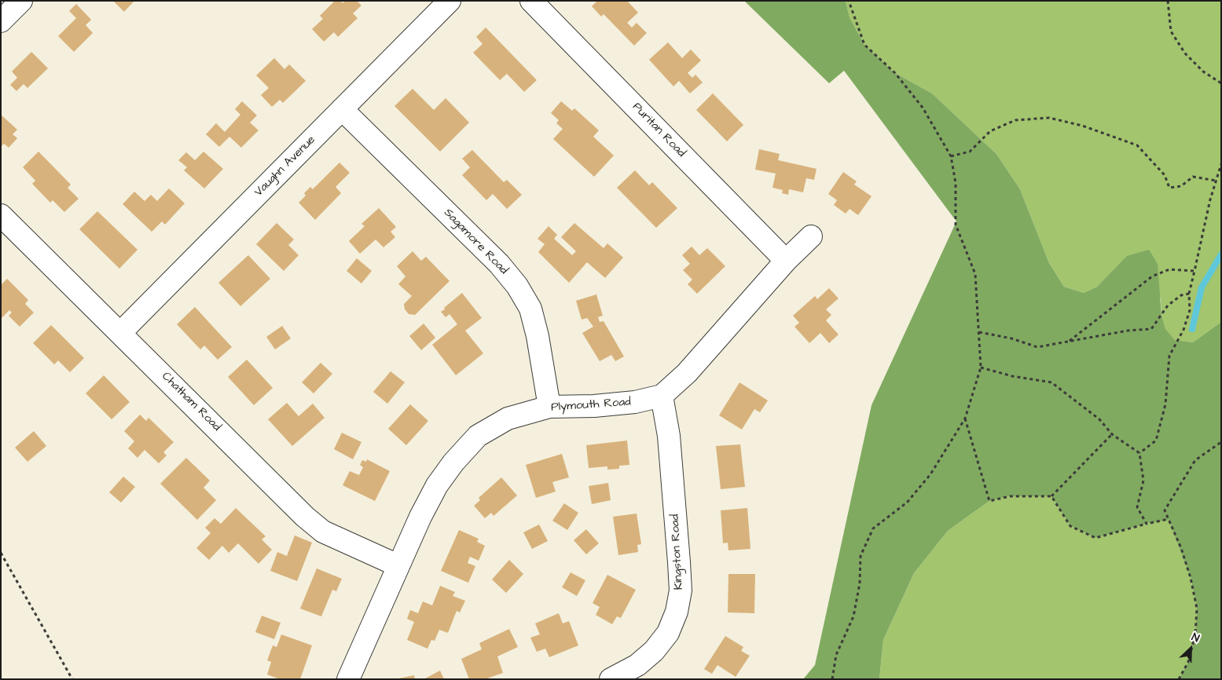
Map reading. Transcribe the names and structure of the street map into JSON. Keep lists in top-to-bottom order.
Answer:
{
  "streets": {
    "street": [
      "Puritan Road",
      "Vaughn Avenue",
      "Sagamore Road",
      "Chatham Road",
      "Plymouth Road",
      "Kingston Road"
    ]
  },
  "crossings": [
    ["Puritan Road", "Plymouth Road"],
    ["Vaughn Avenue", "Sagamore Road"],
    ["Vaughn Avenue", "Chatham Road"],
    ["Sagamore Road", "Plymouth Road"],
    ["Chatham Road", "Plymouth Road"],
    ["Plymouth Road", "Kingston Road"]
  ],
  "north": "top right"
}
